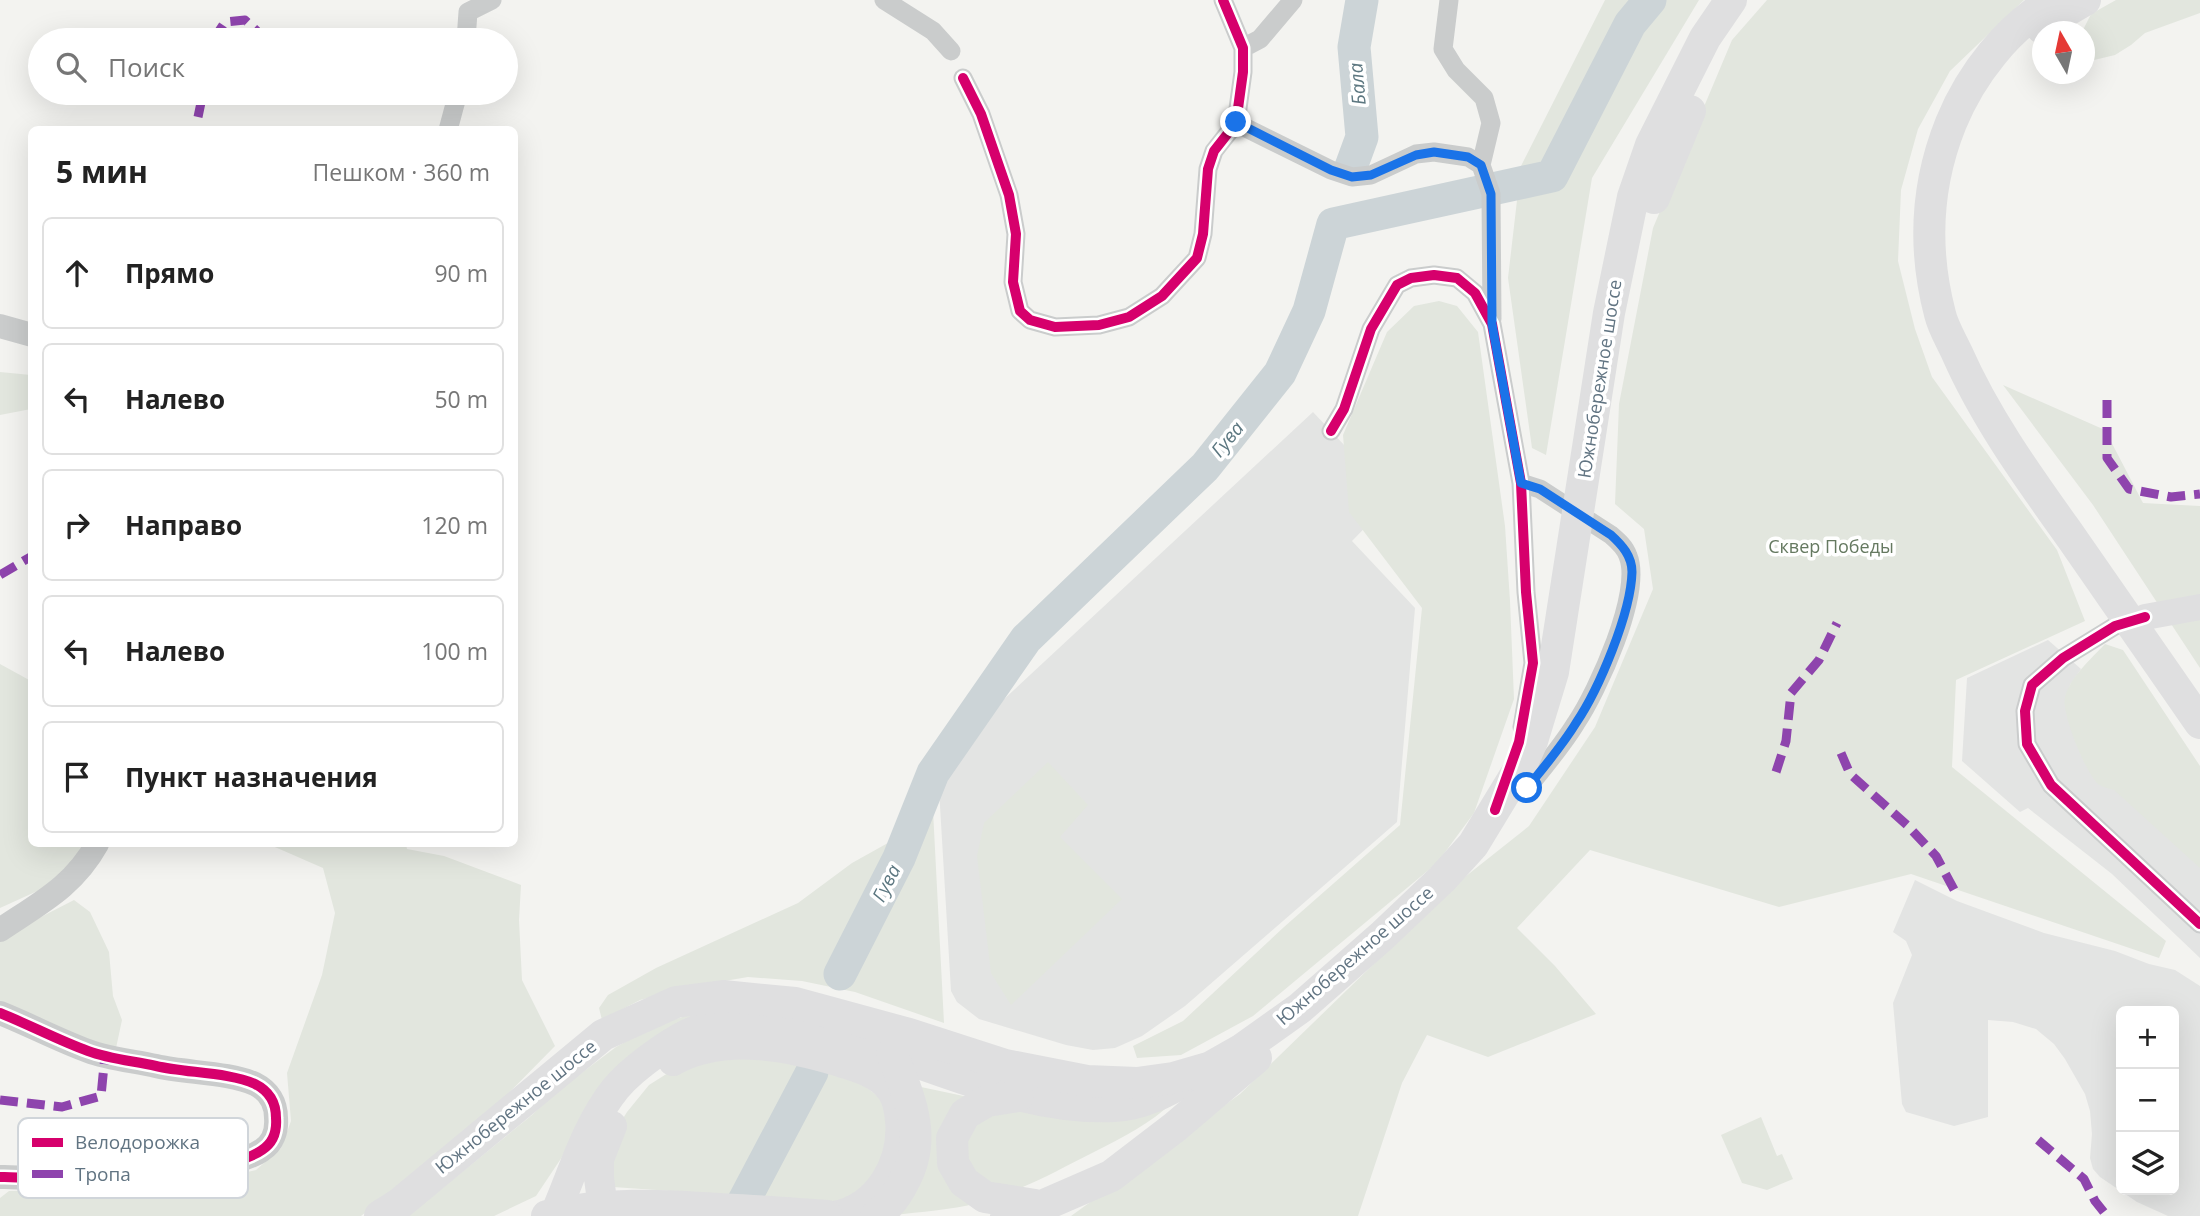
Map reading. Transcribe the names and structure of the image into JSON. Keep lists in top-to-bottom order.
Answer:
{
  "streets": {
    "highway": ["Южнобережное шоссе"]
  },
  "water": ["Бала", "Гува"],
  "parks": ["Сквер Победы"],
  "legend": ["Велодорожка", "Тропа"],
  "north": "top",
  "page": {
    "search": "Поиск",
    "heading": ["5 мин", "Пешком · 360 m"],
    "list": [
      ["Прямо", "90 m"],
      ["Налево", "50 m"],
      ["Направо", "120 m"],
      ["Налево", "100 m"],
      "Пункт назначения"
    ],
    "map_buttons": ["+", "−"]
  }
}
